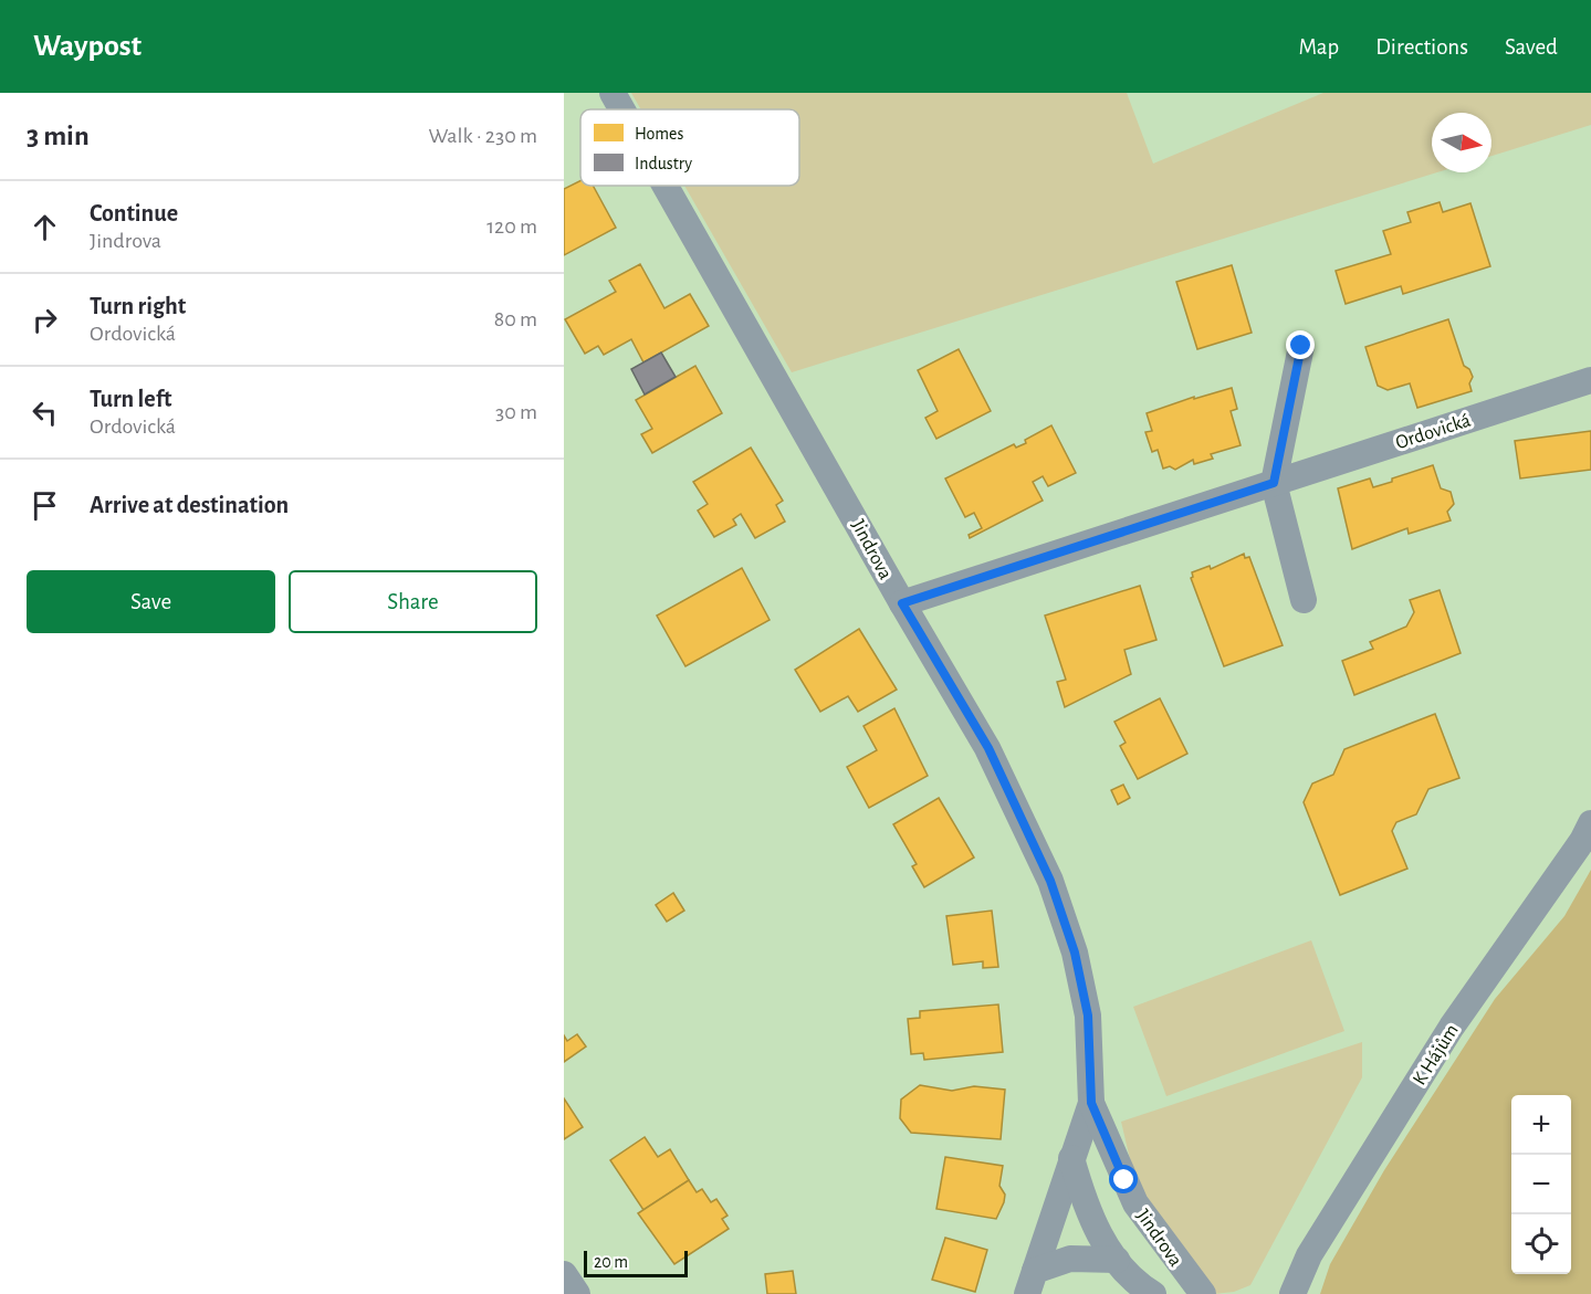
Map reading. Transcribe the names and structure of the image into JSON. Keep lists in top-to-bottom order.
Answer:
{
  "streets": {
    "street": ["Ordovická", "Jindrova", "K Hájům"]
  },
  "crossings": [
    ["Ordovická", "Jindrova"]
  ],
  "legend": ["Homes", "Industry"],
  "scale_bar": "20 m",
  "north": "right",
  "page": {
    "header": "Waypost",
    "nav": ["Map", "Directions", "Saved"],
    "heading": ["3 min", "Walk · 230 m"],
    "list": [
      ["Continue", "Jindrova", "120 m"],
      ["Turn right", "Ordovická", "80 m"],
      ["Turn left", "Ordovická", "30 m"],
      "Arrive at destination"
    ],
    "buttons": ["Save", "Share"],
    "map_buttons": ["+", "−"],
    "scale": "20 m"
  }
}
